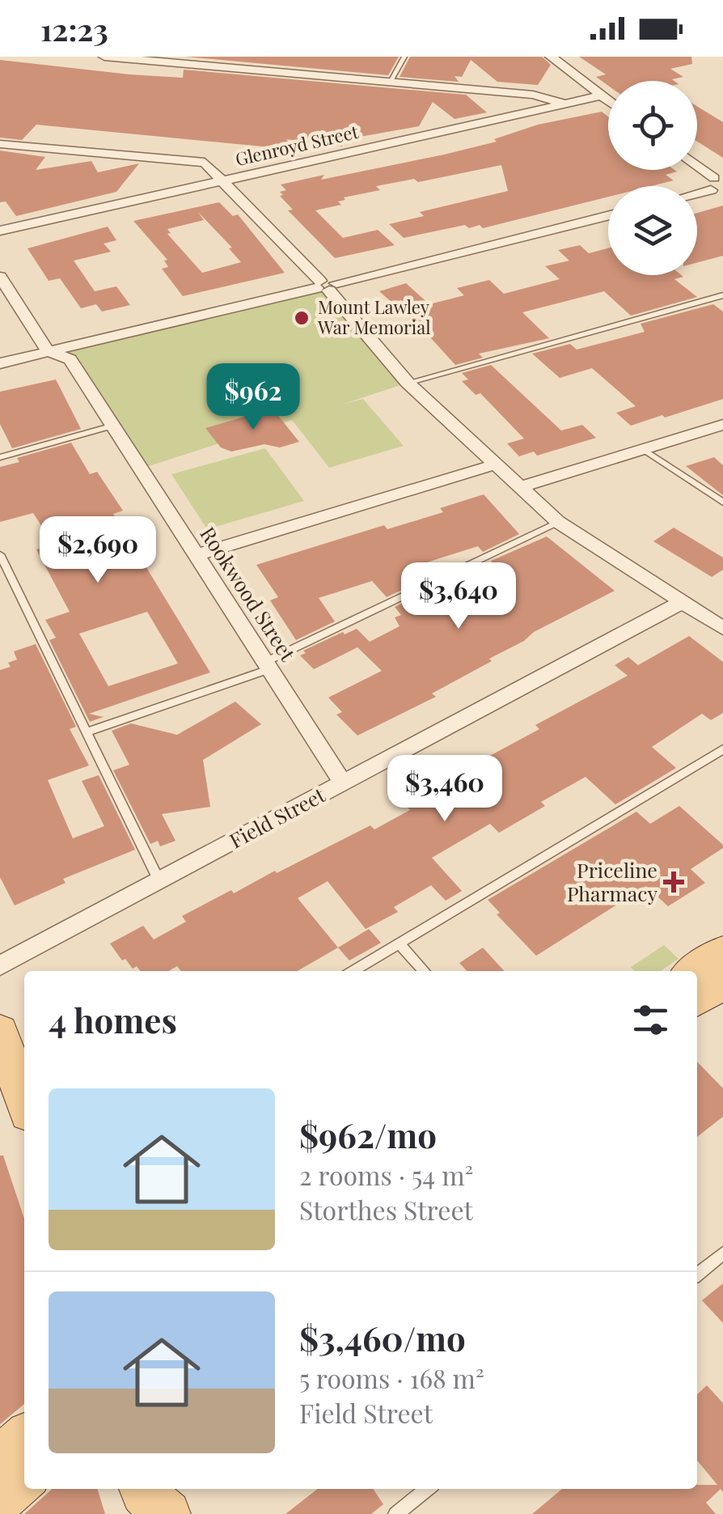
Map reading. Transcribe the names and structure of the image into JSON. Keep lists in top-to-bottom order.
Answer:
{
  "streets": {
    "street": ["Glenroyd Street", "Rookwood Street", "Field Street"]
  },
  "crossings": [
    ["Rookwood Street", "Field Street"]
  ],
  "places": {
    "other": ["Mount Lawley War Memorial"],
    "health": ["Priceline Pharmacy"]
  },
  "page": {
    "status": "12:23",
    "price": [
      "$962",
      "$2,690",
      "$3,640",
      "$3,460"
    ],
    "heading": "4 homes",
    "list": [
      {
        "name": "$962/mo",
        "note": "2 rooms · 54 m² · Storthes Street"
      },
      {
        "name": "$3,460/mo",
        "note": "5 rooms · 168 m² · Field Street"
      }
    ]
  }
}
